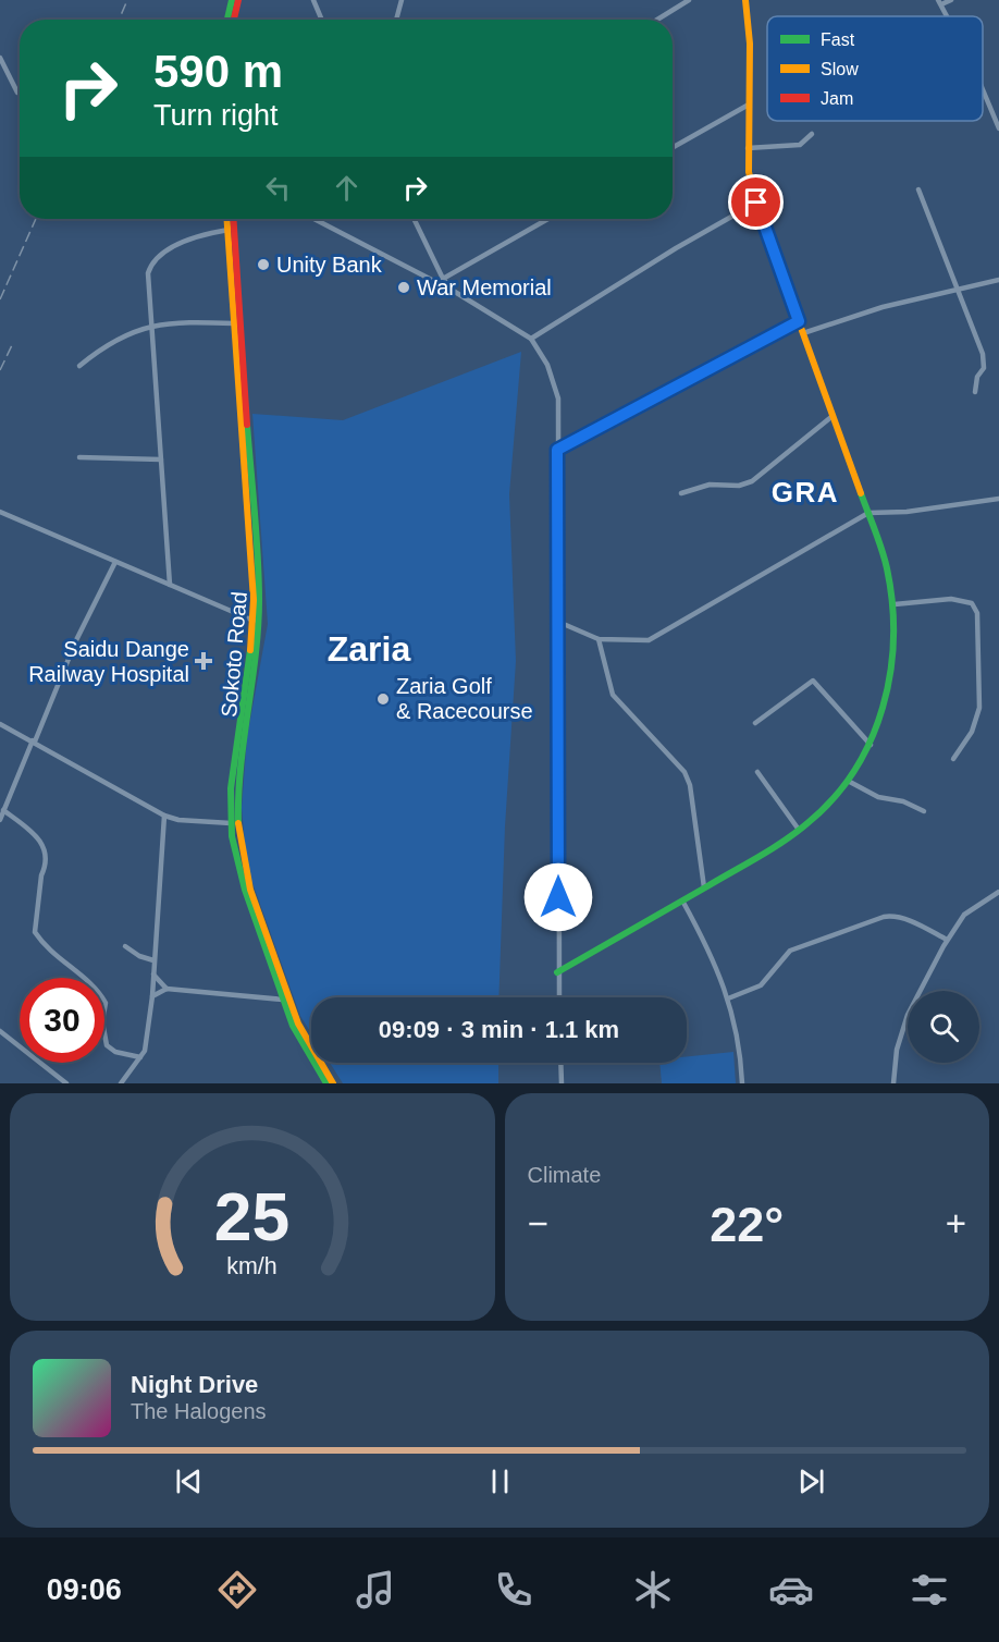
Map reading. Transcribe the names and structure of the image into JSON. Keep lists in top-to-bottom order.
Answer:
{
  "streets": {
    "main road": ["Sokoto Road"]
  },
  "districts": ["GRA", "Zaria"],
  "places": {
    "other": ["Unity Bank", "War Memorial", "Zaria Golf & Racecourse"],
    "health": ["Saidu Dange Railway Hospital"]
  },
  "legend": ["Fast", "Slow", "Jam"],
  "page": {
    "turn": ["590 m", "Turn right"],
    "limit": "30",
    "trip": "09:09 · 3 min · 1.1 km",
    "tile": "Climate",
    "heat": ["−", "22°", "+"],
    "song": ["Night Drive", "The Halogens"],
    "tabs": "09:06",
    "gauge": ["25", "km/h"]
  }
}
